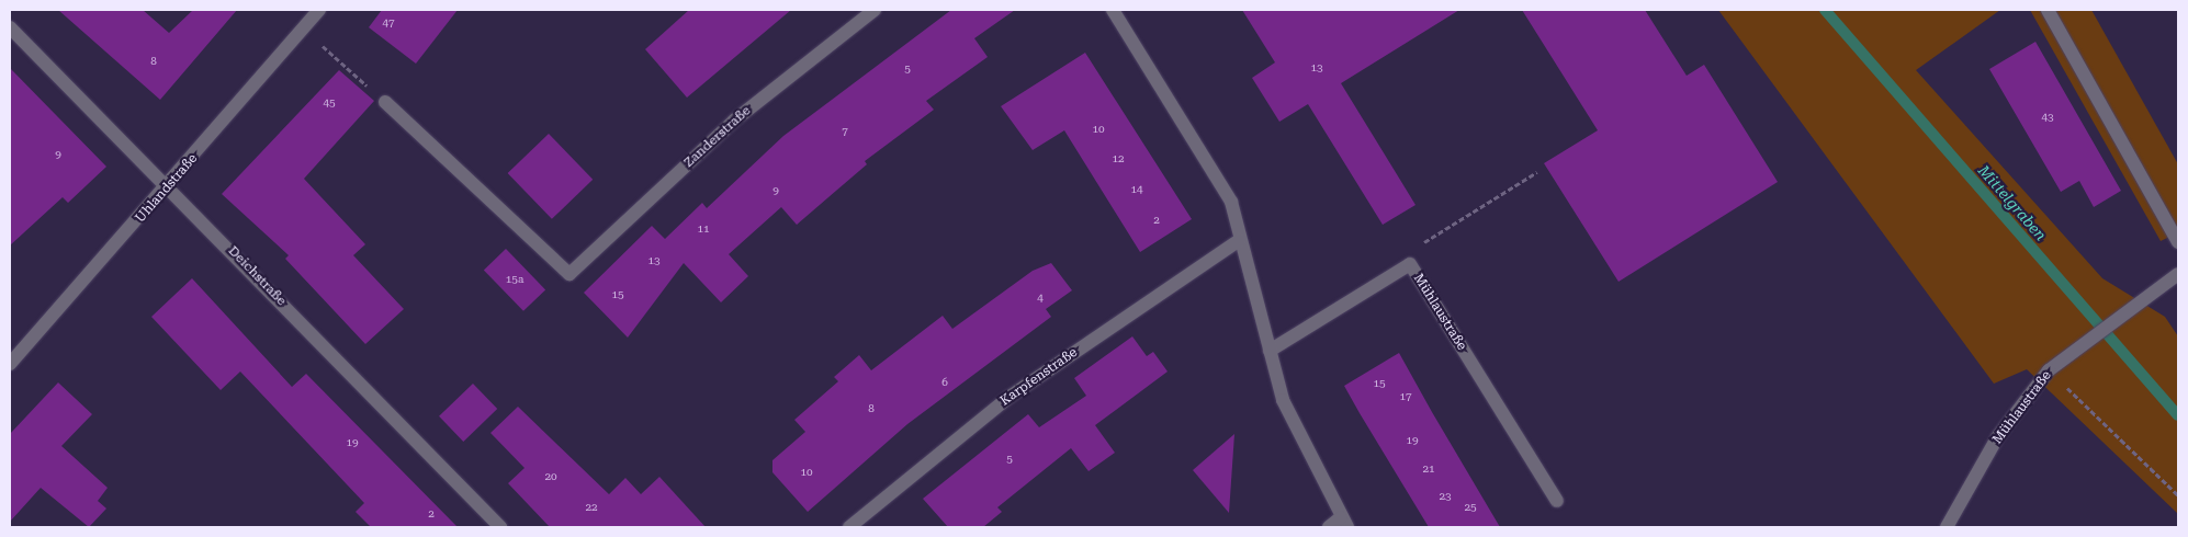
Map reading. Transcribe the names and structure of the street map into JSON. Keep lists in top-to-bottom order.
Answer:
{
  "streets": {
    "street": [
      "Zanderstraße",
      "Uhlandstraße",
      "Deichstraße",
      "Mühlaustraße",
      "Karpfenstraße"
    ]
  },
  "crossings": [
    ["Uhlandstraße", "Deichstraße"]
  ],
  "water": ["Mittelgraben"],
  "house_numbers": [
    "47",
    "8",
    "13",
    "5",
    "45",
    "43",
    "10",
    "7",
    "9",
    "12",
    "14",
    "9",
    "2",
    "11",
    "13",
    "15a",
    "15",
    "4",
    "6",
    "15",
    "17",
    "8",
    "19",
    "19",
    "5",
    "21",
    "10",
    "20",
    "23",
    "22",
    "25",
    "2"
  ]
}
